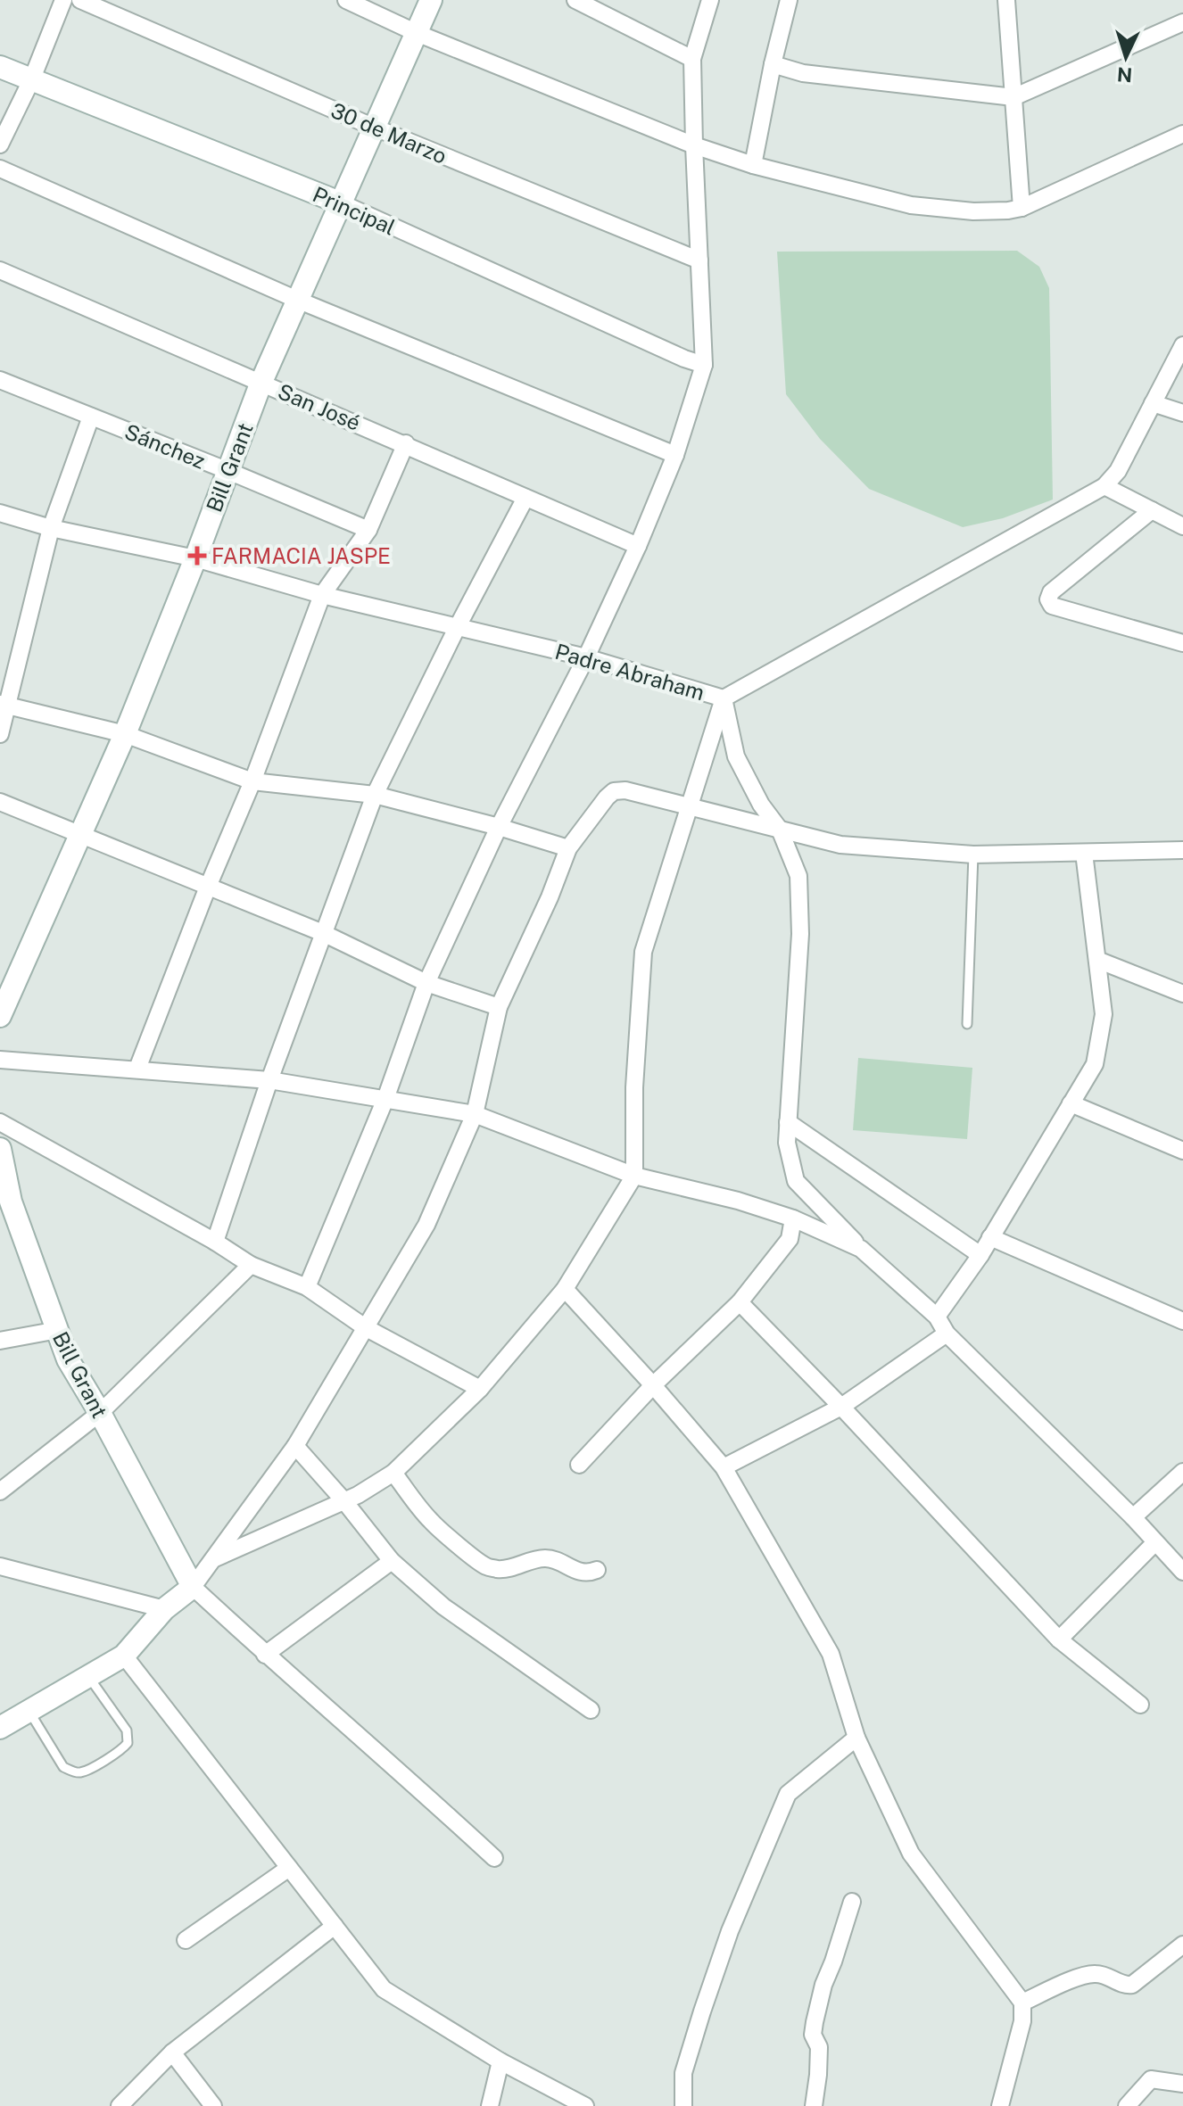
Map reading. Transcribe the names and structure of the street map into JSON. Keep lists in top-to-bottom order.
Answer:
{
  "streets": {
    "street": [
      "30 de Marzo",
      "Principal",
      "San José",
      "Sánchez",
      "Bill Grant",
      "Padre Abraham"
    ]
  },
  "crossings": [
    ["30 de Marzo", "Bill Grant"],
    ["Principal", "Bill Grant"],
    ["San José", "Bill Grant"],
    ["Sánchez", "Bill Grant"],
    ["Bill Grant", "Padre Abraham"]
  ],
  "places": {
    "health": ["FARMACIA JASPE"]
  },
  "north": "bottom"
}
